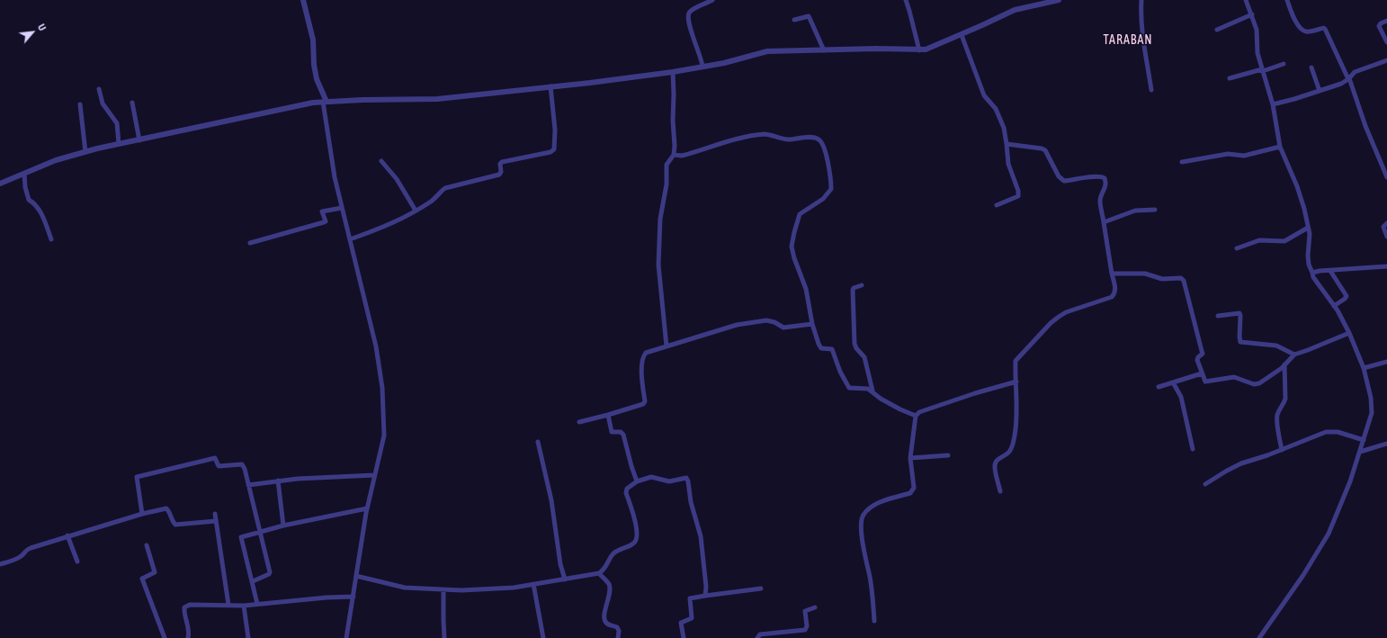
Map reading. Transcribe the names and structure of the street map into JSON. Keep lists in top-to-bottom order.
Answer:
{
  "districts": ["TARABAN"],
  "north": "top right"
}
